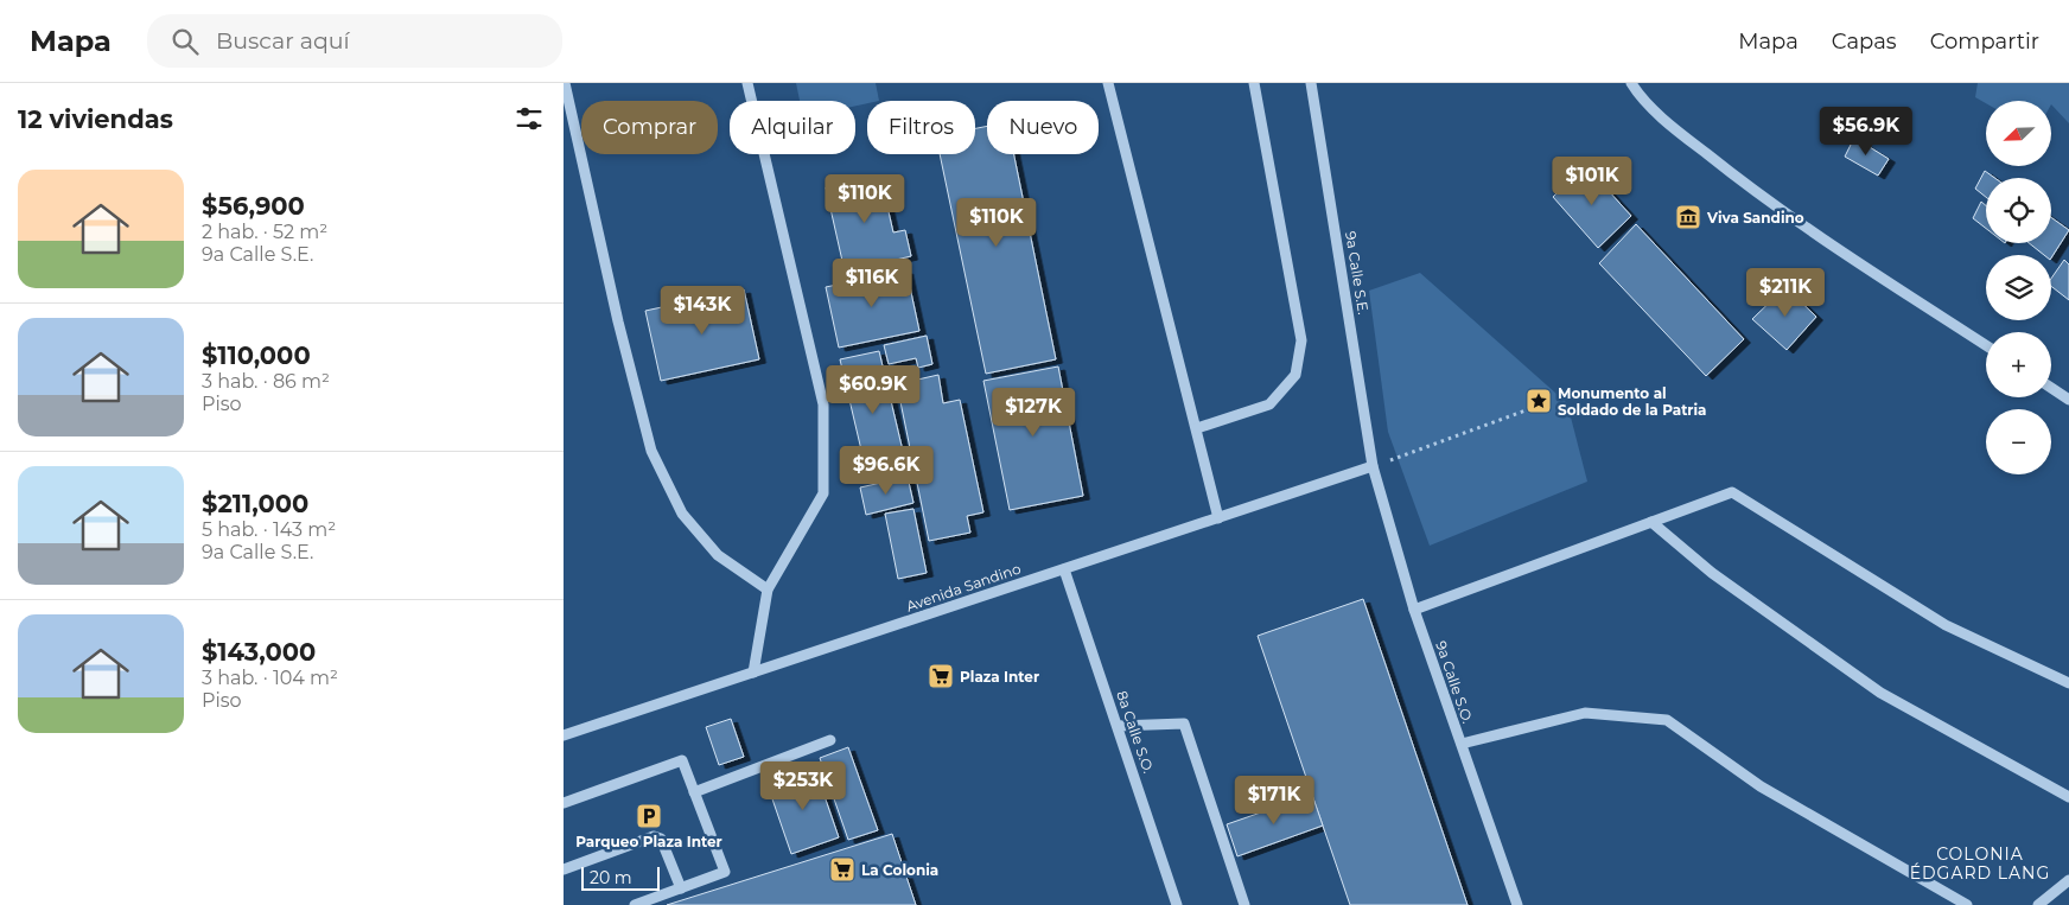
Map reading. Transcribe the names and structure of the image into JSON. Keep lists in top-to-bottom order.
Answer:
{
  "streets": {
    "street": [
      "9a Calle S.E.",
      "Avenida Sandino",
      "9a Calle S.O.",
      "8a Calle S.O."
    ]
  },
  "crossings": [
    ["9a Calle S.E.", "Avenida Sandino"],
    ["9a Calle S.E.", "9a Calle S.O."],
    ["Avenida Sandino", "9a Calle S.O."],
    ["Avenida Sandino", "8a Calle S.O."]
  ],
  "districts": ["COLONIA ÉDGARD LANG"],
  "places": {
    "museum": ["Viva Sandino"],
    "place": ["Monumento al Soldado de la Patria"],
    "supermarket": ["Plaza Inter", "La Colonia"],
    "parking": ["Parqueo Plaza Inter"]
  },
  "scale_bar": "20 m",
  "north": "bottom left",
  "page": {
    "header": "Mapa",
    "search": "Buscar aquí",
    "nav": ["Mapa", "Capas", "Compartir"],
    "heading": "12 viviendas",
    "map_buttons": ["+", "−"],
    "chip": [
      "Comprar",
      "Alquilar",
      "Filtros",
      "Nuevo"
    ],
    "price": [
      "$56.9K",
      "$101K",
      "$110K",
      "$110K",
      "$116K",
      "$211K",
      "$143K",
      "$60.9K",
      "$127K",
      "$96.6K",
      "$253K",
      "$171K"
    ],
    "list": [
      {
        "name": "$56,900",
        "note": "2 hab. · 52 m² · 9a Calle S.E."
      },
      {
        "name": "$110,000",
        "note": "3 hab. · 86 m² · Piso"
      },
      {
        "name": "$211,000",
        "note": "5 hab. · 143 m² · 9a Calle S.E."
      },
      {
        "name": "$143,000",
        "note": "3 hab. · 104 m² · Piso"
      }
    ],
    "scale": "20 m"
  }
}
